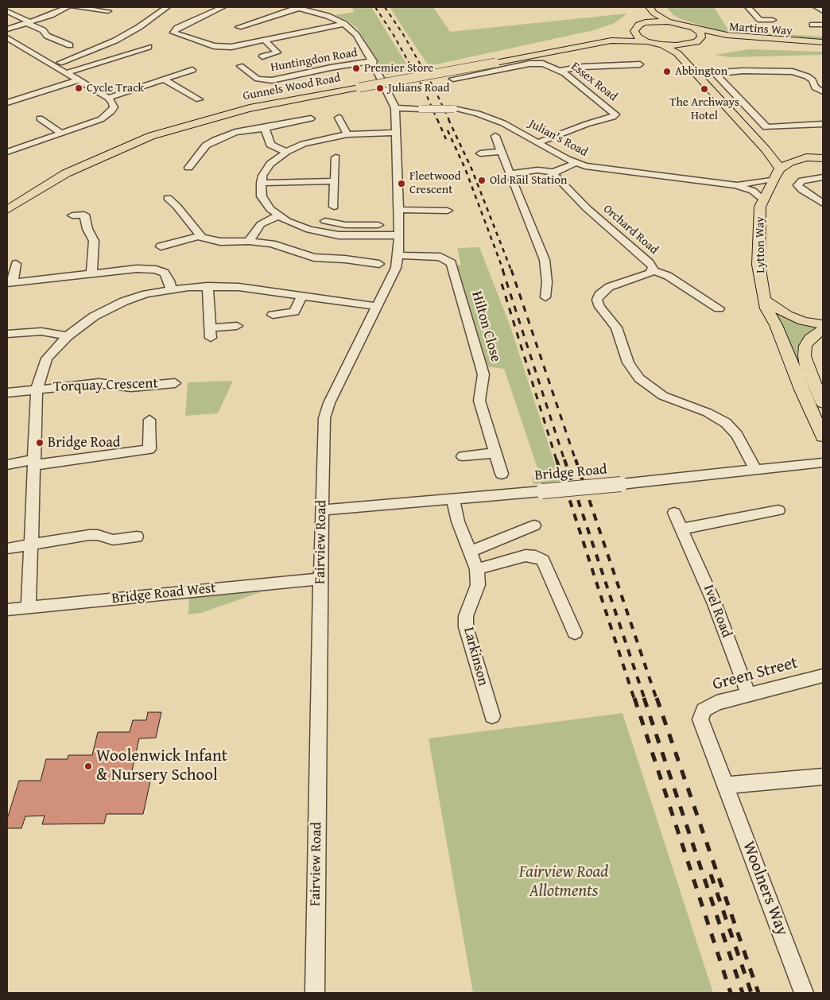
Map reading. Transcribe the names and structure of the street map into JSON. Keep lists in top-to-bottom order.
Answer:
{
  "streets": {
    "main road": ["Martins Way", "Gunnels Wood Road", "Lytton Way"],
    "street": [
      "Huntingdon Road",
      "Essex Road",
      "Julian's Road",
      "Orchard Road",
      "Hilton Close",
      "Torquay Crescent",
      "Bridge Road",
      "Fairview Road",
      "Bridge Road West",
      "Ivel Road",
      "Larkinson",
      "Green Street",
      "Woolners Way"
    ]
  },
  "crossings": [
    ["Martins Way", "Gunnels Wood Road"],
    ["Essex Road", "Julian's Road"],
    ["Julian's Road", "Lytton Way"],
    ["Julian's Road", "Fairview Road"],
    ["Hilton Close", "Fairview Road"],
    ["Torquay Crescent", "Fairview Road"],
    ["Torquay Crescent", "Bridge Road West"],
    ["Bridge Road", "Fairview Road"],
    ["Bridge Road", "Larkinson"],
    ["Fairview Road", "Bridge Road West"],
    ["Ivel Road", "Green Street"],
    ["Green Street", "Woolners Way"]
  ],
  "parks": ["Fairview Road Allotments"],
  "places": [
    "Premier Store",
    "Abbington",
    "Cycle Track",
    "Julians Road",
    "The Archways Hotel",
    "Old Rail Station",
    "Fleetwood Crescent",
    "Bridge Road",
    "Woolenwick Infant & Nursery School"
  ]
}
